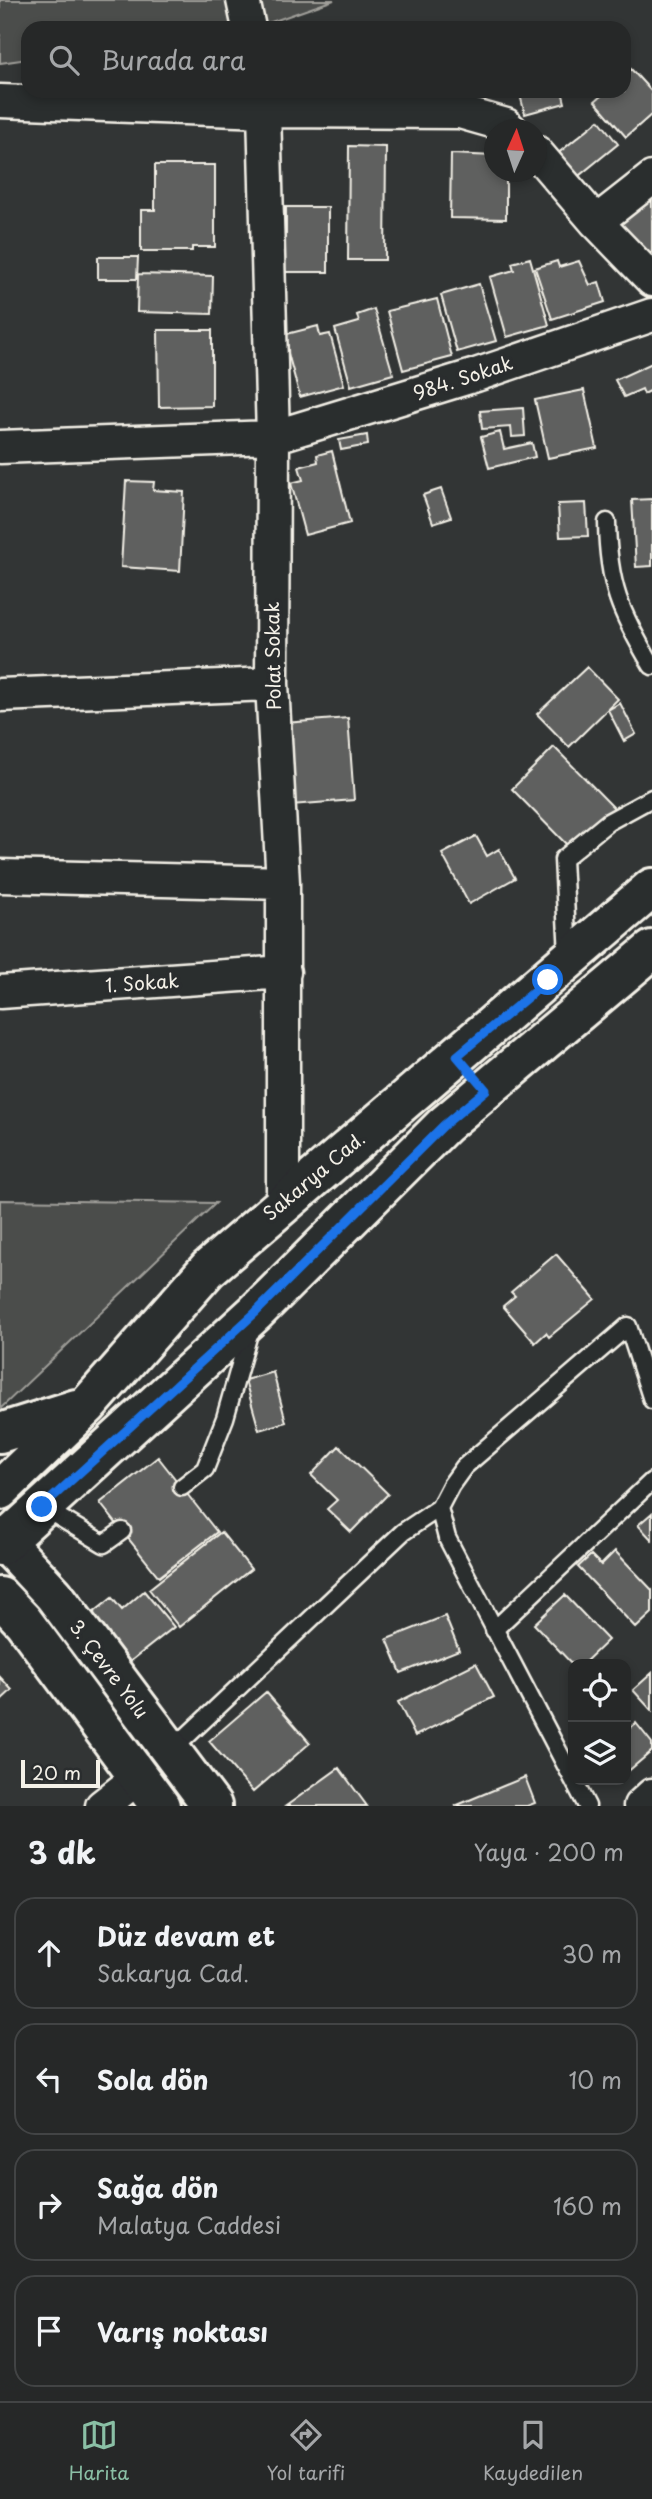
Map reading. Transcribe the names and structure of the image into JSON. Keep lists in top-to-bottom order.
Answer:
{
  "streets": {
    "main road": ["Sakarya Cad.", "3. Çevre Yolu"],
    "street": ["984. Sokak", "Polat Sokak", "1. Sokak"]
  },
  "crossings": [
    ["984. Sokak", "Polat Sokak"],
    ["Polat Sokak", "1. Sokak"],
    ["Polat Sokak", "Sakarya Cad."]
  ],
  "scale_bar": "20 m",
  "north": "top",
  "page": {
    "search": "Burada ara",
    "scale": "20 m",
    "heading": ["3 dk", "Yaya · 200 m"],
    "list": [
      ["Düz devam et", "Sakarya Cad.", "30 m"],
      ["Sola dön", "10 m"],
      ["Sağa dön", "Malatya Caddesi", "160 m"],
      "Varış noktası"
    ],
    "nav": ["Harita", "Yol tarifi", "Kaydedilen"]
  }
}
